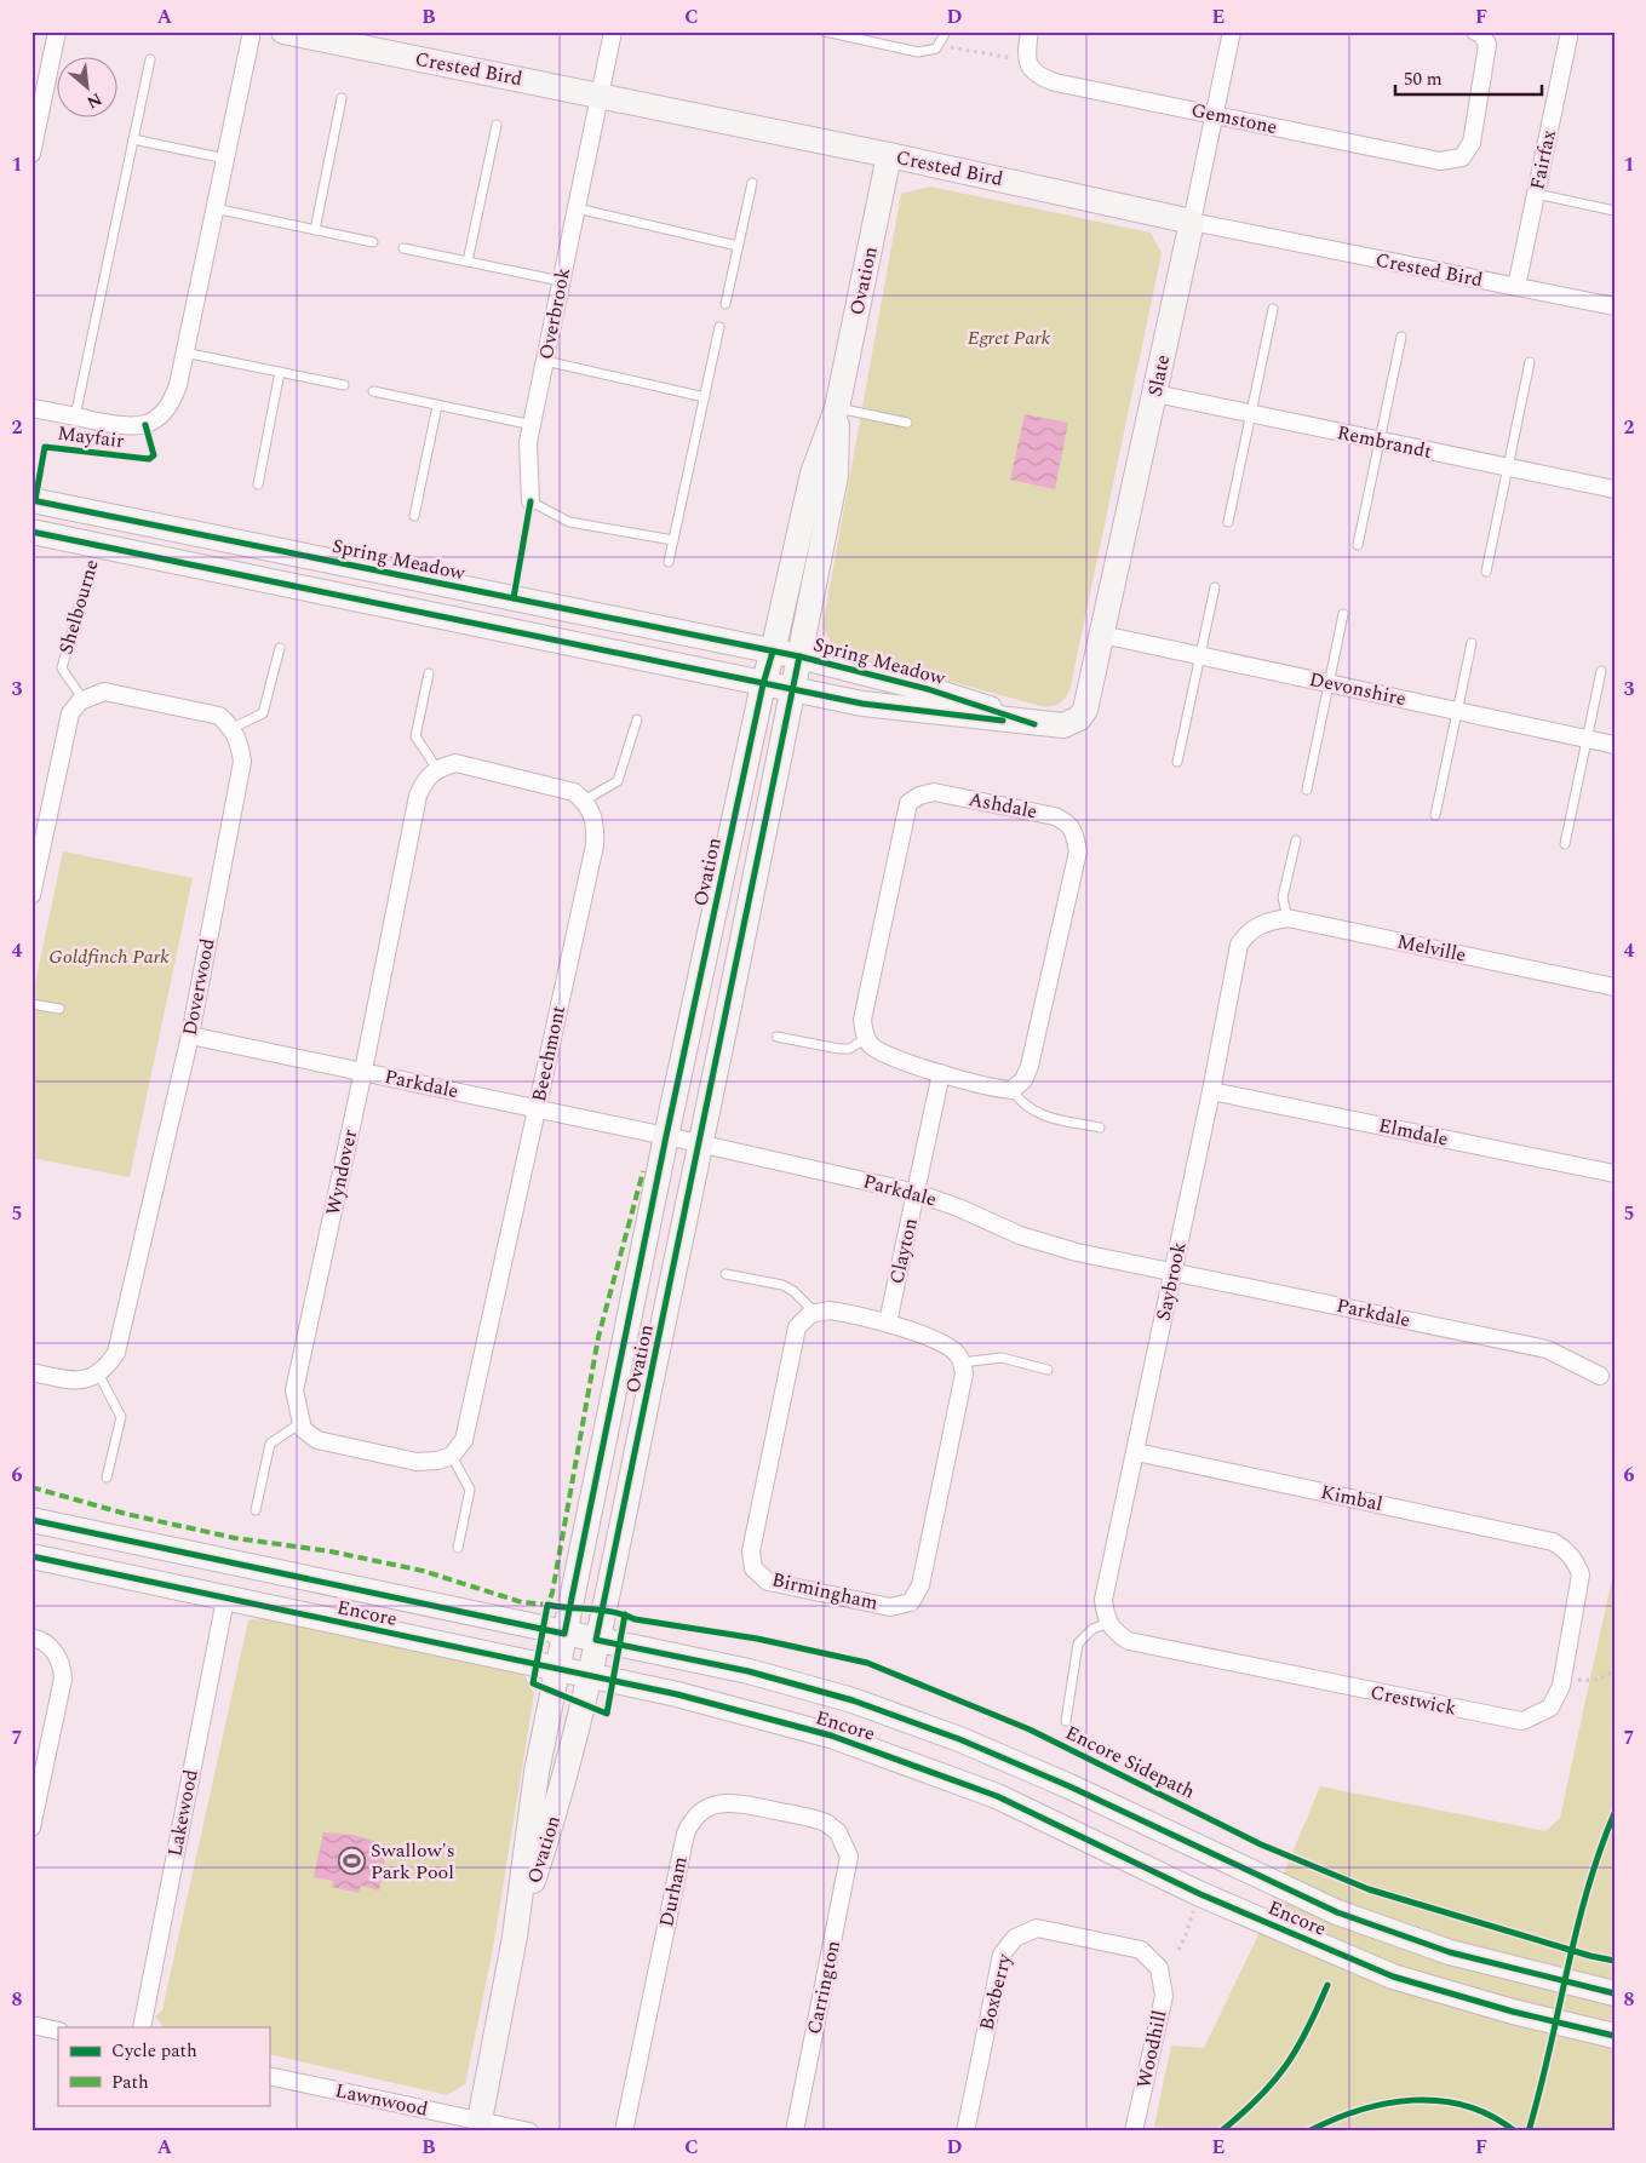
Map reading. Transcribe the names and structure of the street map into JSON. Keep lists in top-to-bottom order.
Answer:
{
  "streets": {
    "street": [
      "Crested Bird",
      "Gemstone",
      "Fairfax",
      "Ovation",
      "Overbrook",
      "Slate",
      "Mayfair",
      "Rembrandt",
      "Spring Meadow",
      "Devonshire",
      "Ashdale",
      "Melville",
      "Doverwood",
      "Beechmont",
      "Parkdale",
      "Elmdale",
      "Wyndover",
      "Clayton",
      "Saybrook",
      "Kimbal",
      "Birmingham",
      "Encore",
      "Crestwick",
      "Lakewood",
      "Durham",
      "Carrington",
      "Boxberry",
      "Woodhill",
      "Lawnwood"
    ],
    "lane": ["Shelbourne"],
    "cycle path": ["Encore Sidepath"]
  },
  "crossings": [
    ["Crested Bird", "Fairfax"],
    ["Crested Bird", "Ovation"],
    ["Crested Bird", "Overbrook"],
    ["Crested Bird", "Slate"],
    ["Gemstone", "Slate"],
    ["Ovation", "Spring Meadow"],
    ["Ovation", "Parkdale"],
    ["Ovation", "Encore"],
    ["Ovation", "Lawnwood"],
    ["Slate", "Rembrandt"],
    ["Slate", "Spring Meadow"],
    ["Slate", "Devonshire"],
    ["Melville", "Saybrook"],
    ["Doverwood", "Parkdale"],
    ["Beechmont", "Parkdale"],
    ["Parkdale", "Wyndover"],
    ["Parkdale", "Clayton"],
    ["Parkdale", "Saybrook"],
    ["Elmdale", "Saybrook"],
    ["Saybrook", "Kimbal"],
    ["Saybrook", "Crestwick"],
    ["Kimbal", "Crestwick"],
    ["Encore", "Lakewood"],
    ["Durham", "Carrington"],
    ["Boxberry", "Woodhill"]
  ],
  "parks": ["Egret Park", "Goldfinch Park"],
  "places": {
    "sports": ["Swallow's Park Pool"]
  },
  "legend": ["Cycle path", "Path"],
  "scale_bar": "50 m",
  "north": "bottom right",
  "grid": {
    "columns": [
      "A",
      "B",
      "C",
      "D",
      "E",
      "F"
    ],
    "rows": [
      "1",
      "2",
      "3",
      "4",
      "5",
      "6",
      "7",
      "8"
    ]
  }
}
